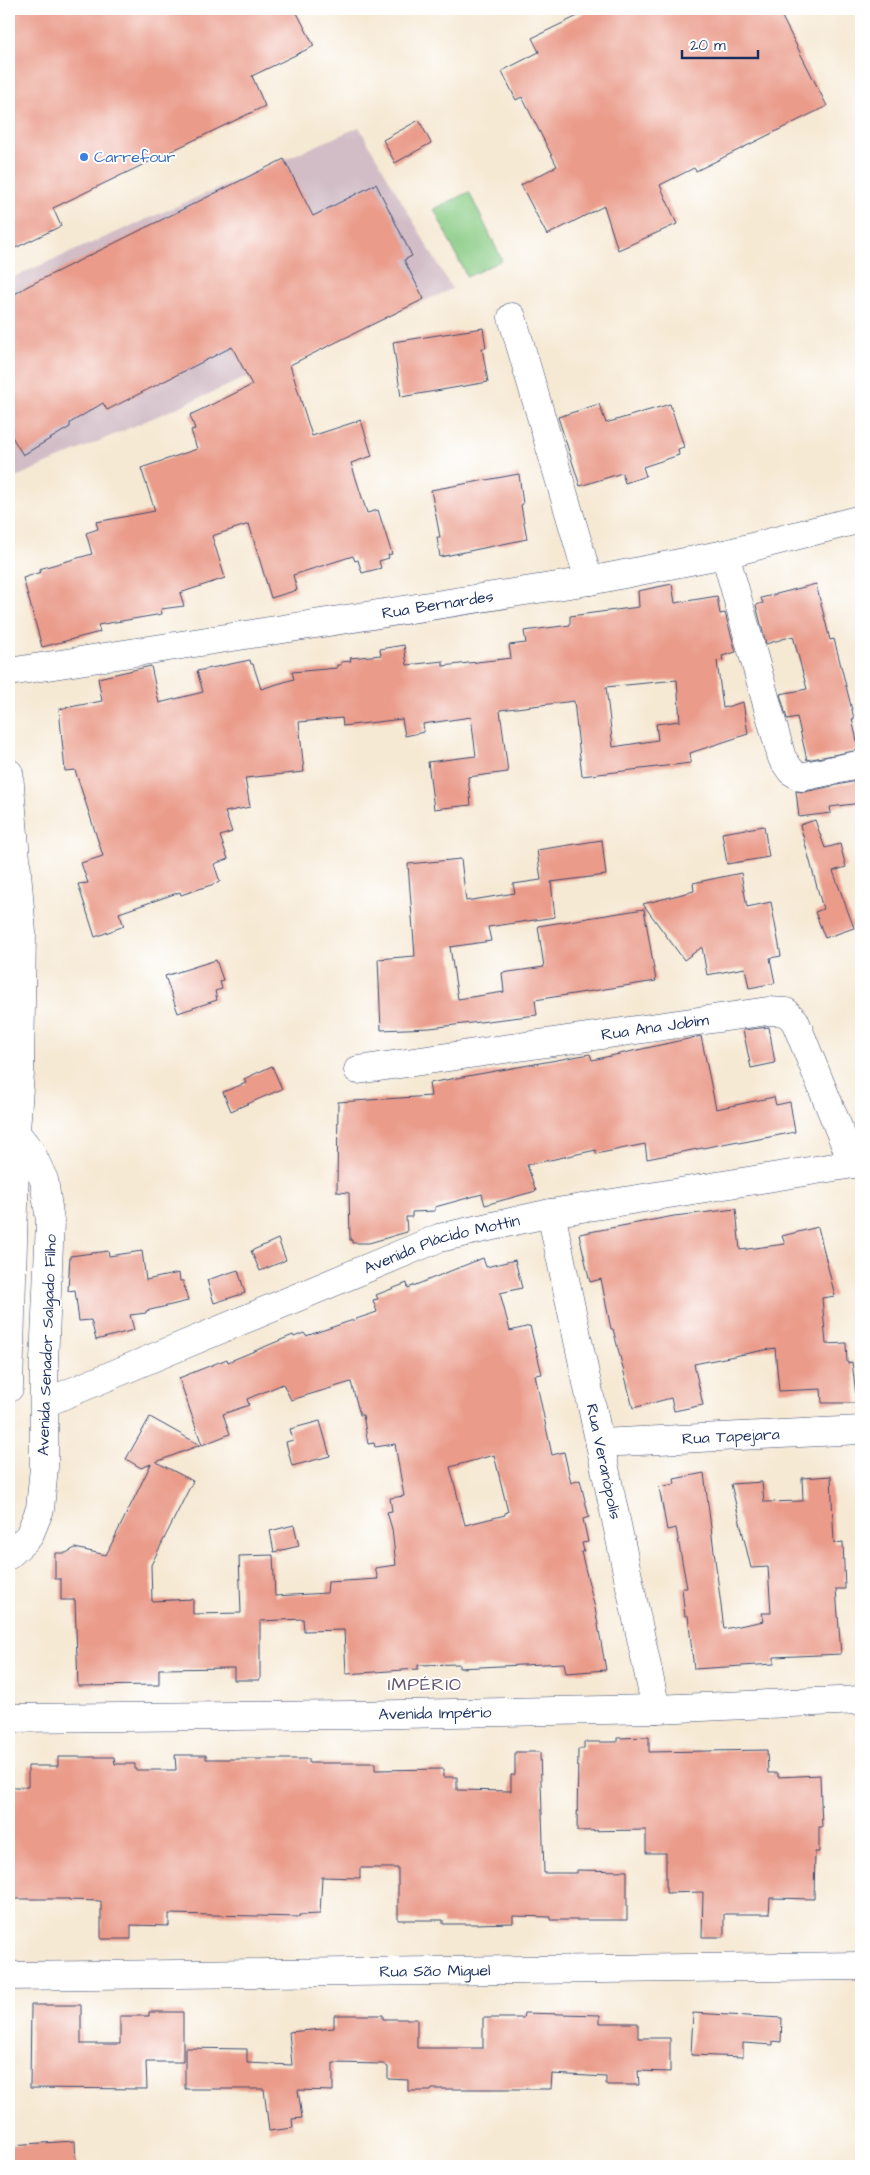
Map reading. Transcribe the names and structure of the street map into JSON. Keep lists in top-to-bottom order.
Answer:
{
  "streets": {
    "street": [
      "Rua Bernardes",
      "Rua Ana Jobim",
      "Avenida Plácido Mottin",
      "Avenida Senador Salgado Filho",
      "Rua Tapejara",
      "Rua Veranópolis",
      "Avenida Império",
      "Rua São Miguel"
    ]
  },
  "crossings": [
    ["Rua Ana Jobim", "Avenida Plácido Mottin"],
    ["Avenida Plácido Mottin", "Avenida Senador Salgado Filho"],
    ["Avenida Plácido Mottin", "Rua Veranópolis"],
    ["Rua Tapejara", "Rua Veranópolis"],
    ["Rua Veranópolis", "Avenida Império"]
  ],
  "districts": ["IMPÉRIO"],
  "places": ["Carrefour"],
  "scale_bar": "20 m"
}
